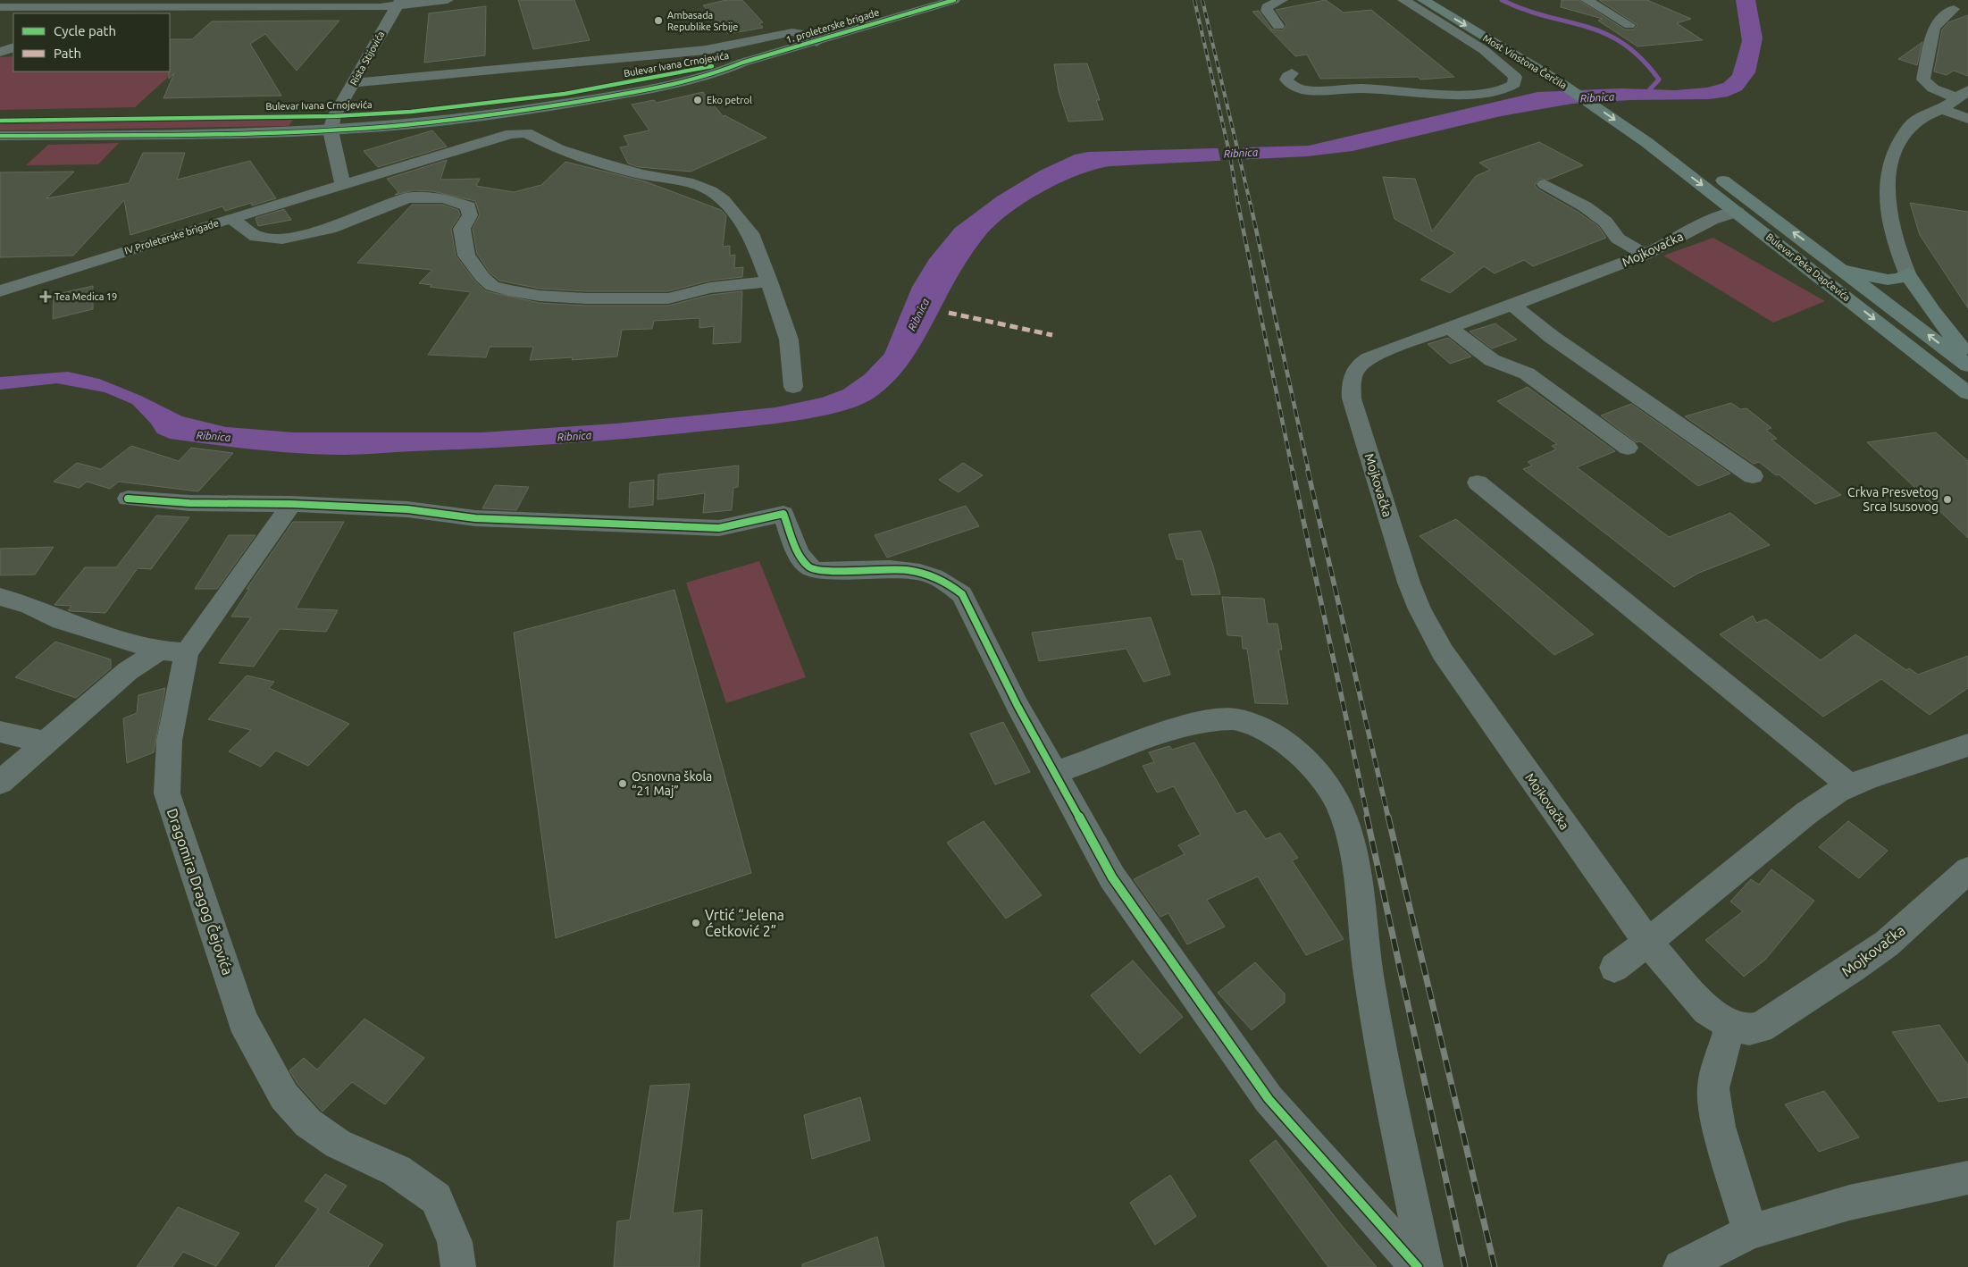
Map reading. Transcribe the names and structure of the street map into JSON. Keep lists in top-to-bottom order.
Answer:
{
  "streets": {
    "main road": [
      "1. proleterske brigade",
      "Most Vinstona Čerčila",
      "Bulevar Ivana Crnojevića",
      "Bulevar Peka Dapčevića"
    ],
    "street": [
      "Rista Stijovića",
      "IV Proleterske brigade",
      "Mojkovačka",
      "Dragomira Dragog Čejovića"
    ]
  },
  "crossings": [
    ["1. proleterske brigade", "Bulevar Ivana Crnojevića"],
    ["Rista Stijovića", "Bulevar Ivana Crnojevića"],
    ["Most Vinstona Čerčila", "Bulevar Peka Dapčevića"],
    ["Mojkovačka", "Bulevar Peka Dapčevića"]
  ],
  "water": ["Ribnica"],
  "places": {
    "other": [
      "Ambasada Republike Srbije",
      "Eko petrol",
      "Crkva Presvetog Srca Isusovog",
      "Osnovna škola “21 Maj”",
      "Vrtić “Jelena Ćetković 2”"
    ],
    "health": ["Tea Medica 19"]
  },
  "legend": ["Cycle path", "Path"]
}
